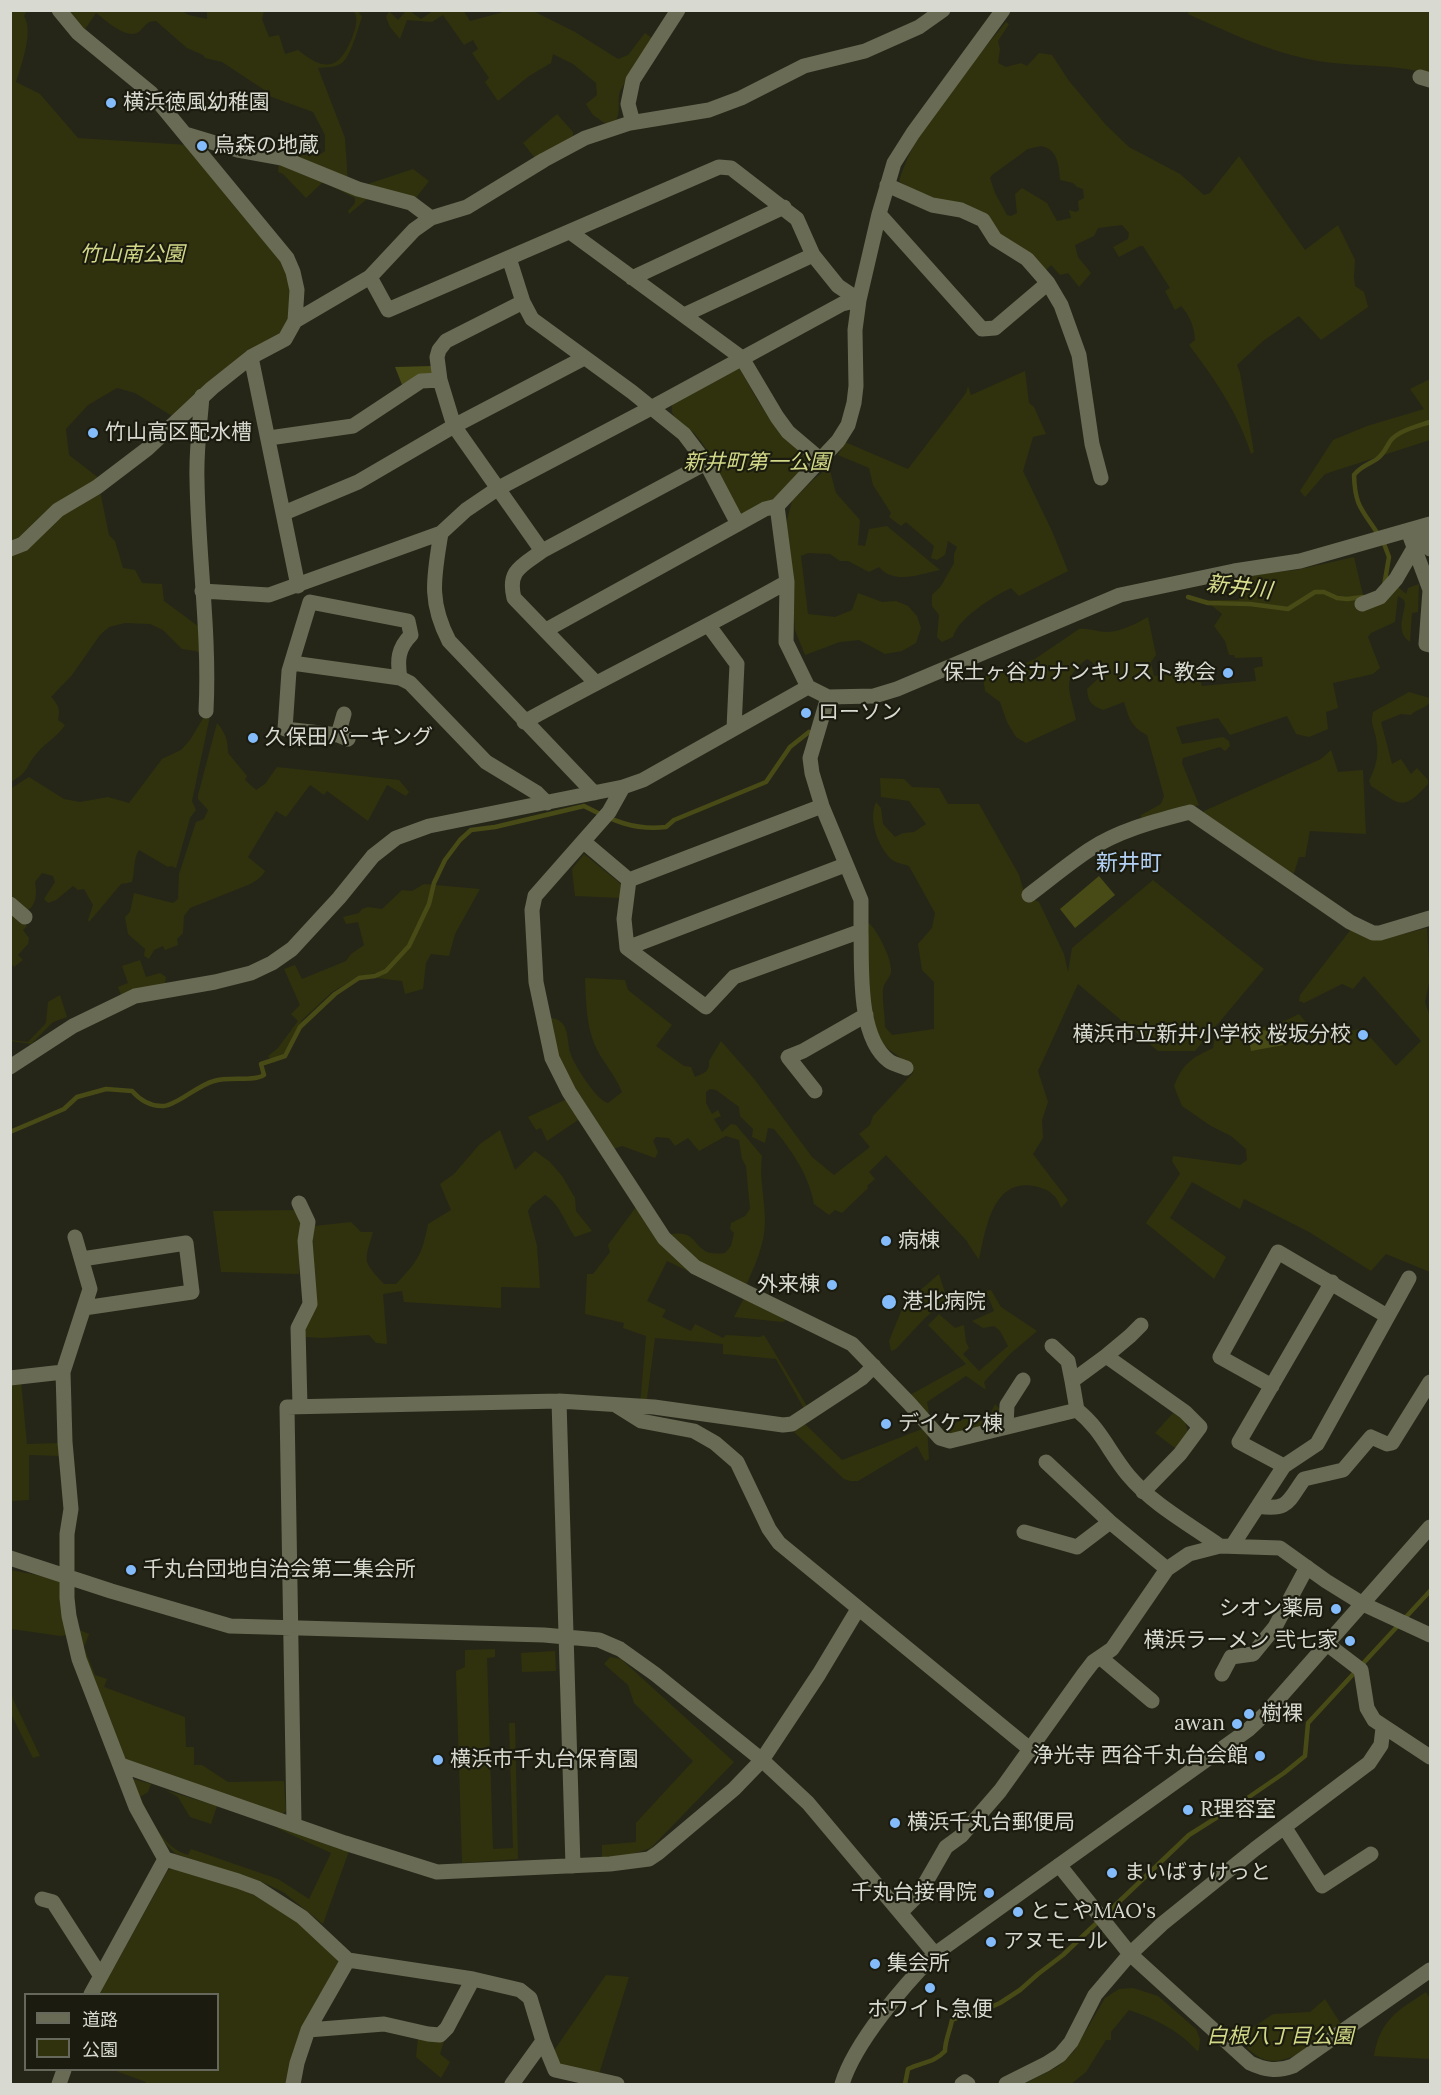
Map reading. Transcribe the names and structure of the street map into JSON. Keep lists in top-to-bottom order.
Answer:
{
  "districts": ["新井町"],
  "water": ["新井川"],
  "parks": ["竹山南公園", "新井町第一公園", "白根八丁目公園"],
  "places": [
    "横浜徳風幼稚園",
    "烏森の地蔵",
    "竹山高区配水槽",
    "保土ヶ谷カナンキリスト教会",
    "ローソン",
    "久保田パーキング",
    "横浜市立新井小学校 桜坂分校",
    "病棟",
    "外来棟",
    "港北病院",
    "デイケア棟",
    "千丸台団地自治会第二集会所",
    "シオン薬局",
    "横浜ラーメン 弐七家",
    "樹裸",
    "awan",
    "浄光寺 西谷千丸台会館",
    "横浜市千丸台保育園",
    "R理容室",
    "横浜千丸台郵便局",
    "まいばすけっと",
    "千丸台接骨院",
    "とこやMAO's",
    "アヌモール",
    "集会所",
    "ホワイト急便"
  ],
  "legend": ["道路", "公園"]
}
